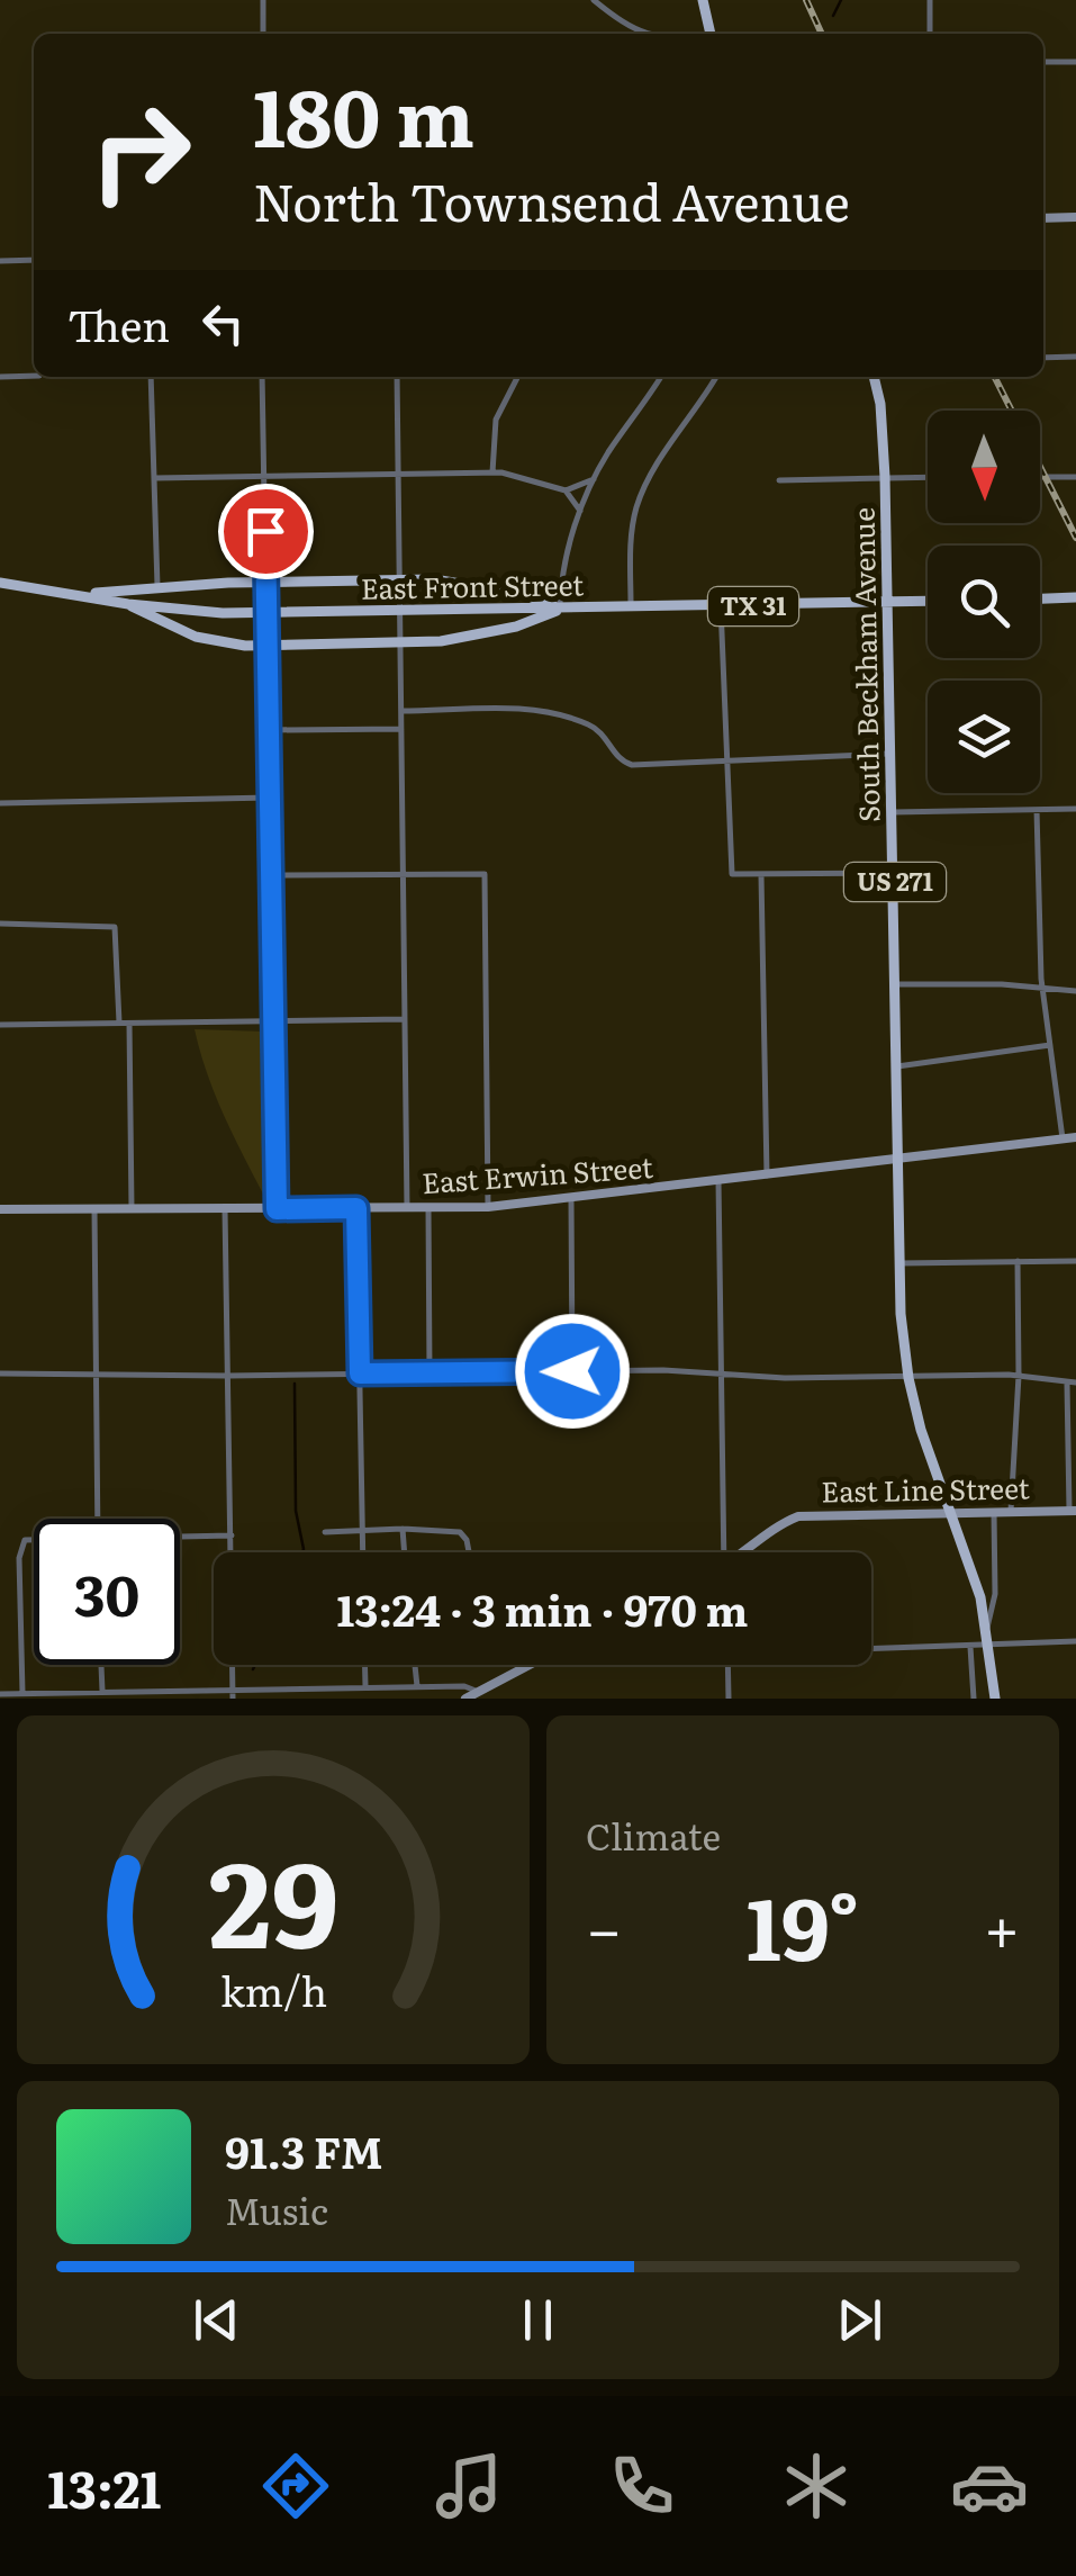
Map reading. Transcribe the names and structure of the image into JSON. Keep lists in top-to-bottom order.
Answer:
{
  "streets": {
    "main road": [
      "East Front Street",
      "TX 31",
      "South Beckham Avenue",
      "US 271",
      "East Erwin Street",
      "East Line Street"
    ]
  },
  "crossings": [
    ["East Front Street", "South Beckham Avenue"],
    ["South Beckham Avenue", "US 271"],
    ["South Beckham Avenue", "East Erwin Street"],
    ["US 271", "East Erwin Street"],
    ["US 271", "East Line Street"]
  ],
  "north": "bottom",
  "page": {
    "turn": ["180 m", "North Townsend Avenue"],
    "then": "Then",
    "limit": "30",
    "trip": "13:24 · 3 min · 970 m",
    "tile": "Climate",
    "heat": ["−", "19°", "+"],
    "song": ["91.3 FM", "Music"],
    "tabs": "13:21",
    "gauge": ["29", "km/h"]
  }
}
